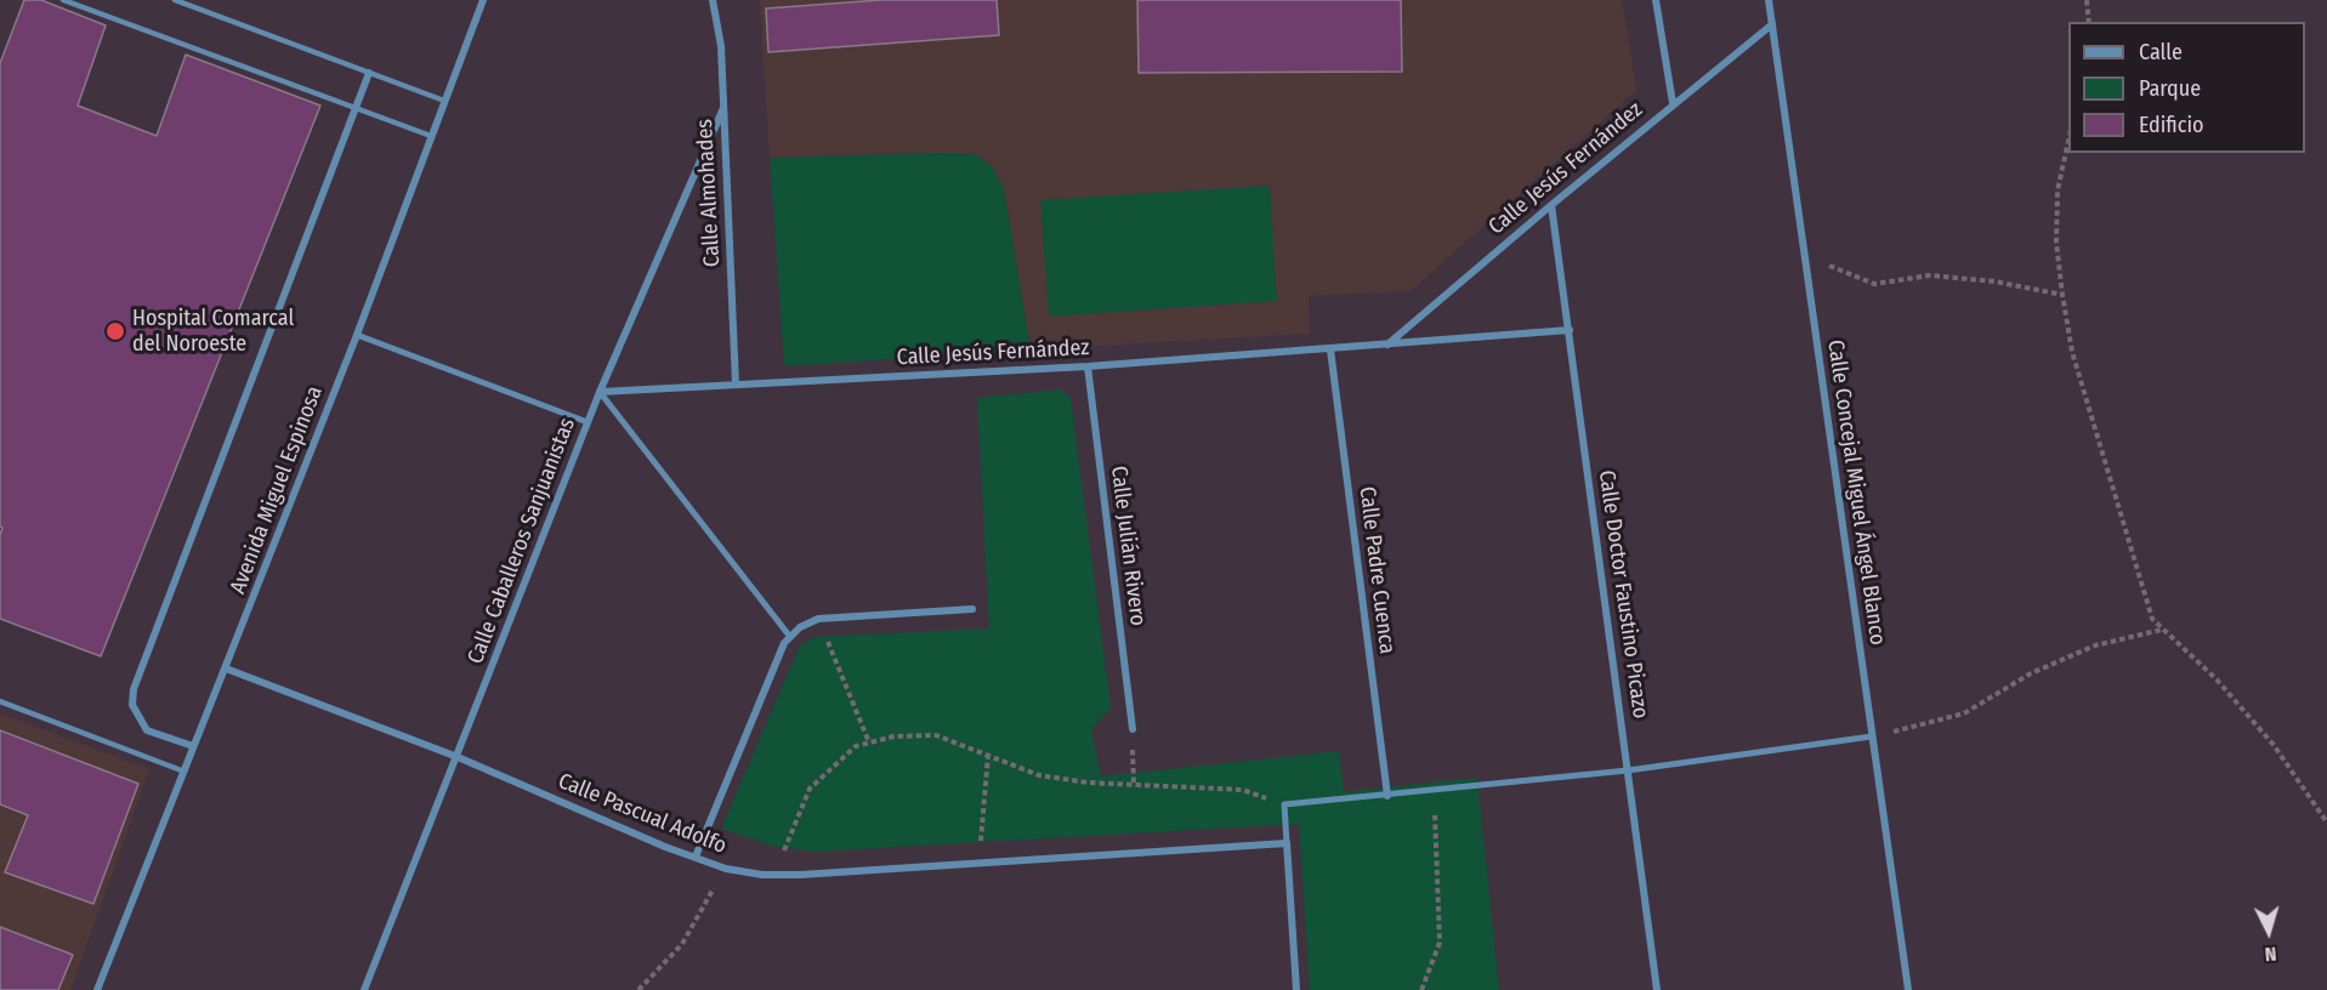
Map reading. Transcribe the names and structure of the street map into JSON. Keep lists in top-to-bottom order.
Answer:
{
  "streets": {
    "street": [
      "Calle Jesús Fernández",
      "Calle Almohades",
      "Avenida Miguel Espinosa",
      "Calle Concejal Miguel Ángel Blanco",
      "Calle Caballeros Sanjuanistas",
      "Calle Julián Rivero",
      "Calle Padre Cuenca",
      "Calle Doctor Faustino Picazo",
      "Calle Pascual Adolfo"
    ]
  },
  "crossings": [
    ["Calle Jesús Fernández", "Calle Almohades"],
    ["Calle Jesús Fernández", "Calle Concejal Miguel Ángel Blanco"],
    ["Calle Jesús Fernández", "Calle Caballeros Sanjuanistas"],
    ["Calle Jesús Fernández", "Calle Julián Rivero"],
    ["Calle Jesús Fernández", "Calle Padre Cuenca"],
    ["Calle Jesús Fernández", "Calle Doctor Faustino Picazo"],
    ["Calle Almohades", "Calle Caballeros Sanjuanistas"],
    ["Avenida Miguel Espinosa", "Calle Pascual Adolfo"],
    ["Calle Caballeros Sanjuanistas", "Calle Pascual Adolfo"]
  ],
  "places": ["Hospital Comarcal del Noroeste"],
  "legend": ["Calle", "Parque", "Edificio"],
  "north": "bottom"
}
